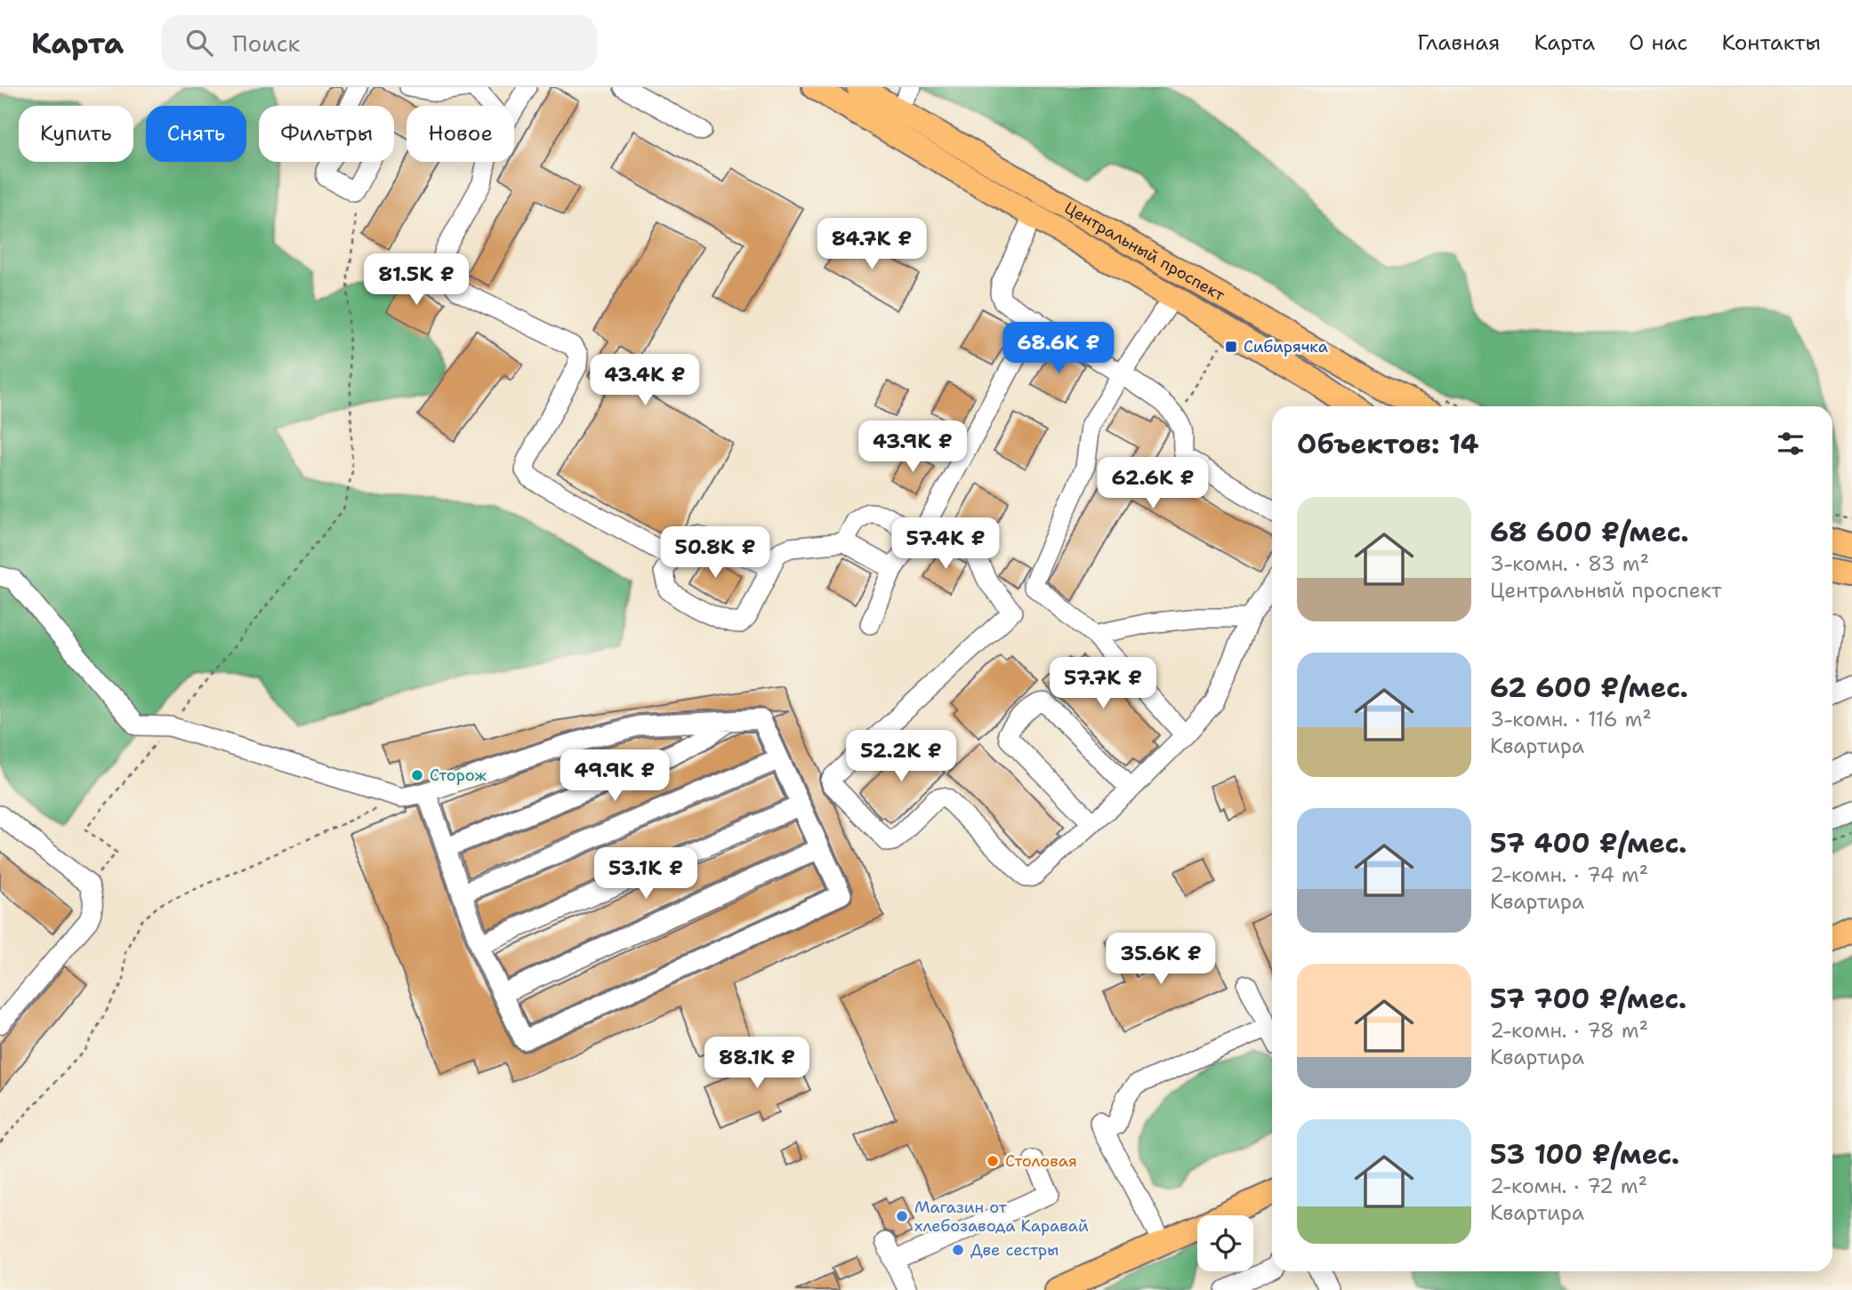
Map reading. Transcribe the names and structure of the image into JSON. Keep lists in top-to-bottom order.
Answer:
{
  "streets": {
    "main road": ["Центральный проспект"]
  },
  "places": {
    "transit": ["Сибирячка"],
    "other": [
      "Сторож",
      "Столовая",
      "Магазин от хлебозавода Каравай",
      "Две сестры"
    ]
  },
  "page": {
    "header": "Карта",
    "search": "Поиск",
    "nav": [
      "Главная",
      "Карта",
      "О нас",
      "Контакты"
    ],
    "chip": [
      "Купить",
      "Снять",
      "Фильтры",
      "Новое"
    ],
    "price": [
      "84.7K ₽",
      "81.5K ₽",
      "68.6K ₽",
      "43.4K ₽",
      "43.9K ₽",
      "62.6K ₽",
      "57.4K ₽",
      "50.8K ₽",
      "57.7K ₽",
      "52.2K ₽",
      "49.9K ₽",
      "53.1K ₽",
      "35.6K ₽",
      "88.1K ₽"
    ],
    "heading": "Объектов: 14",
    "list": [
      {
        "name": "68 600 ₽/мес.",
        "note": "3-комн. · 83 m² · Центральный проспект"
      },
      {
        "name": "62 600 ₽/мес.",
        "note": "3-комн. · 116 m² · Квартира"
      },
      {
        "name": "57 400 ₽/мес.",
        "note": "2-комн. · 74 m² · Квартира"
      },
      {
        "name": "57 700 ₽/мес.",
        "note": "2-комн. · 78 m² · Квартира"
      },
      {
        "name": "53 100 ₽/мес.",
        "note": "2-комн. · 72 m² · Квартира"
      }
    ]
  }
}
